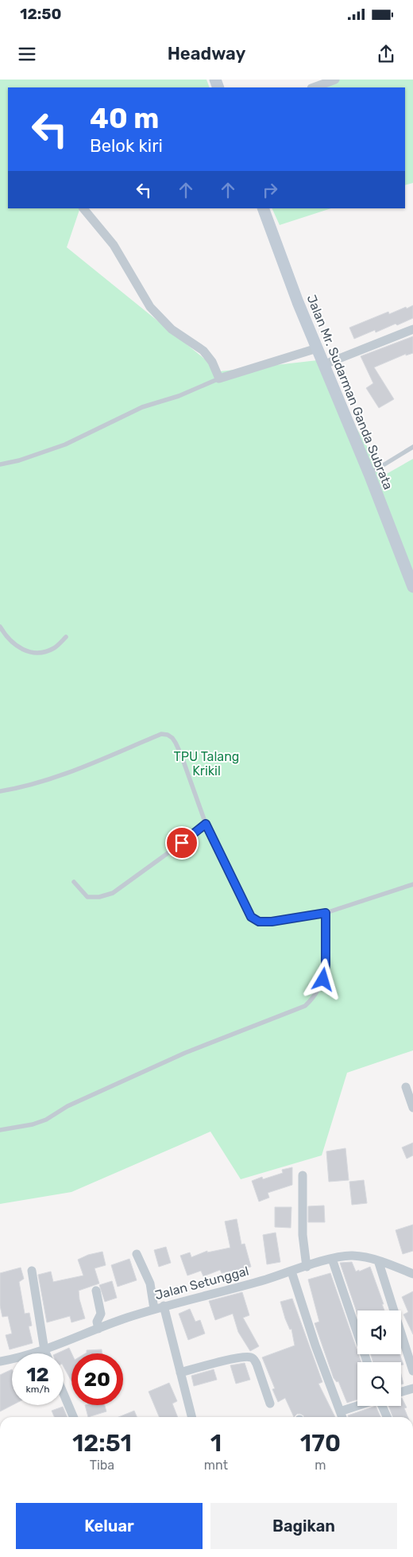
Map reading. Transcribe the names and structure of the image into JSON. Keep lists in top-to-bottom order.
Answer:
{
  "streets": {
    "street": ["Jalan Mr. Sudarman Ganda Subrata", "Jalan Setunggal"]
  },
  "parks": ["TPU Talang Krikil"],
  "page": {
    "status": "12:50",
    "header": "Headway",
    "turn": ["40 m", "Belok kiri"],
    "speed": "12 km/h",
    "limit": "20",
    "eta": [
      "12:51",
      "Tiba",
      "1",
      "mnt",
      "170",
      "m"
    ],
    "buttons": ["Keluar", "Bagikan"]
  }
}
